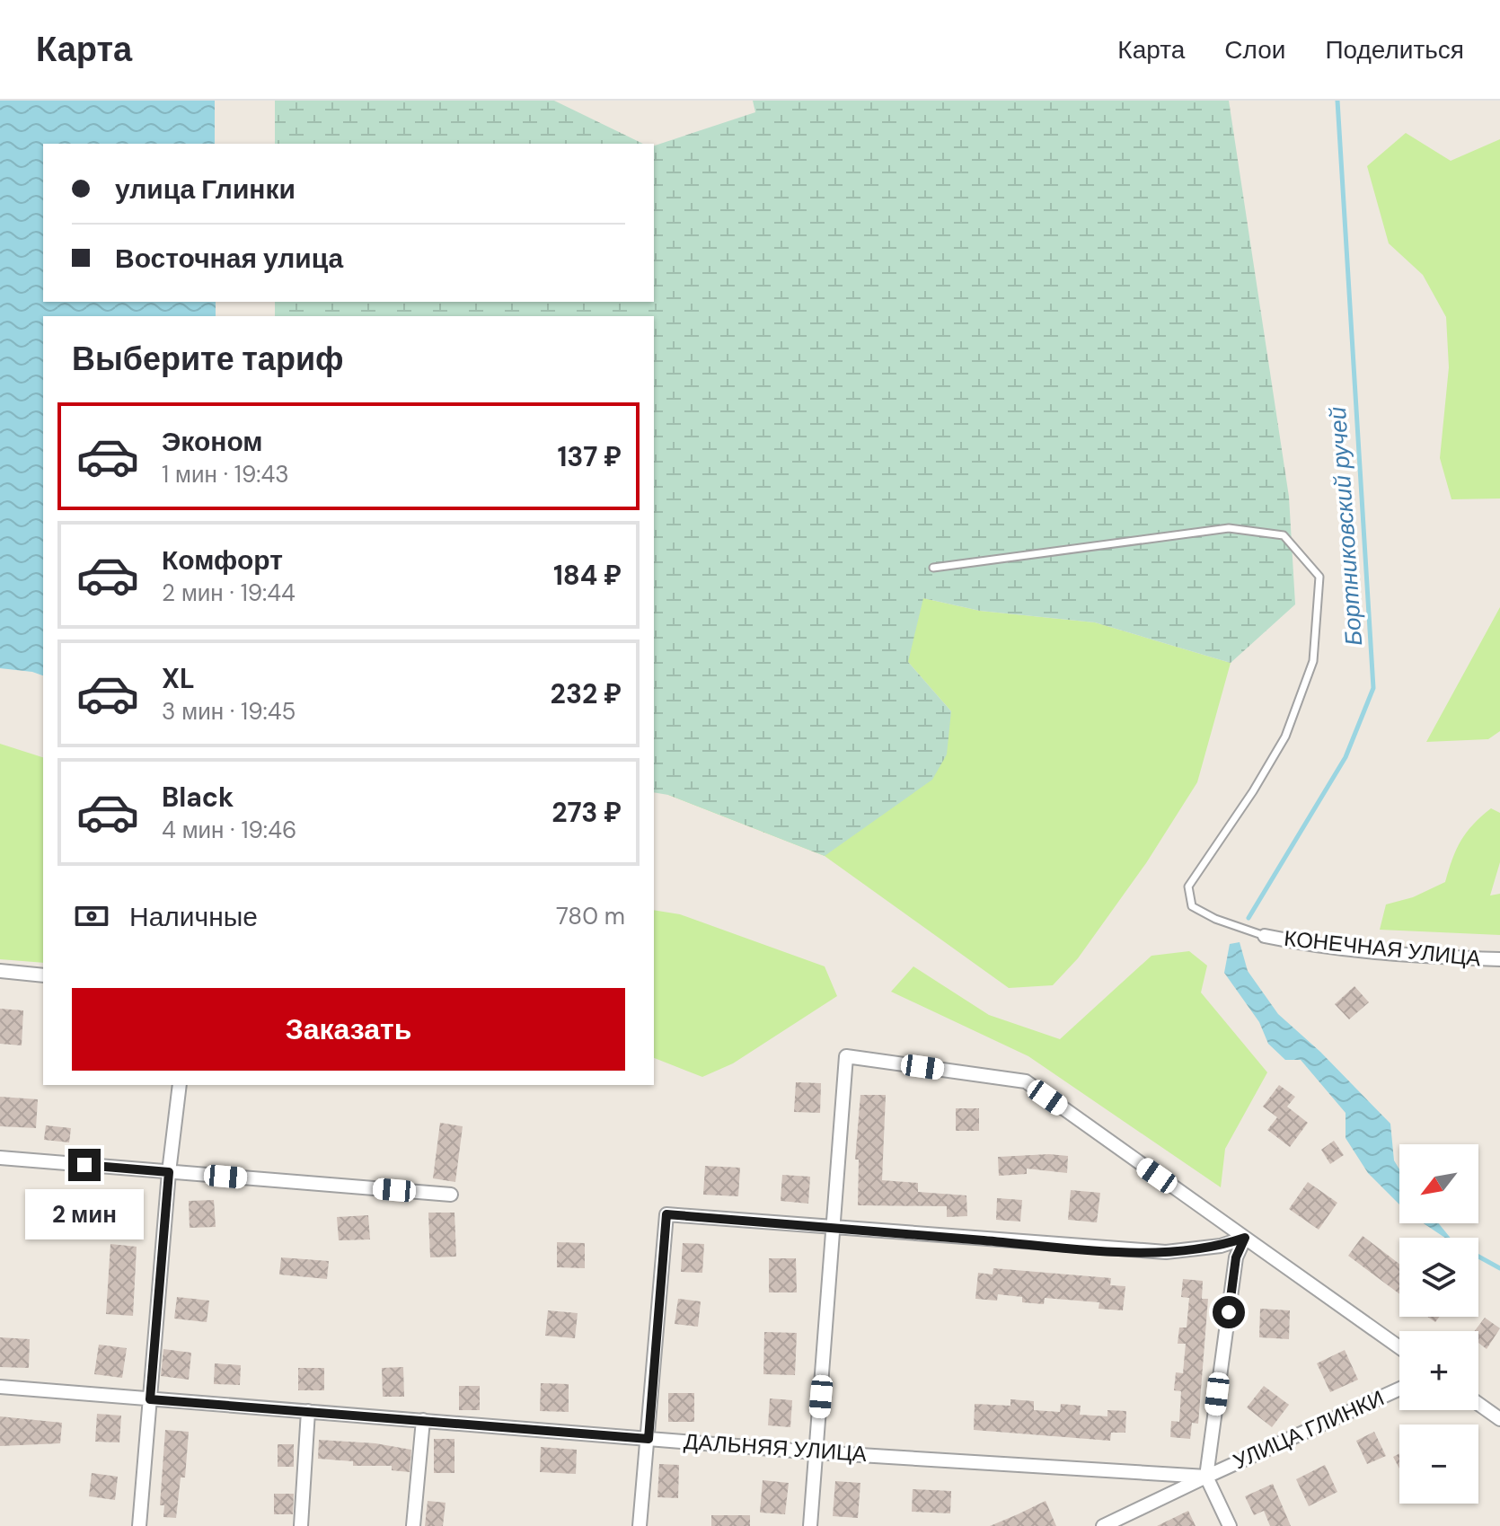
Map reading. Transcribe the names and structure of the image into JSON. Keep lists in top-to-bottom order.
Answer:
{
  "streets": {
    "street": ["КОНЕЧНАЯ УЛИЦА", "УЛИЦА ГЛИНКИ", "ДАЛЬНЯЯ УЛИЦА"]
  },
  "crossings": [
    ["УЛИЦА ГЛИНКИ", "ДАЛЬНЯЯ УЛИЦА"]
  ],
  "water": ["Бортниковский ручей"],
  "north": "bottom left",
  "page": {
    "header": "Карта",
    "nav": ["Карта", "Слои", "Поделиться"],
    "banner": ["улица Глинки", "Восточная улица"],
    "heading": "Выберите тариф",
    "list": [
      {
        "name": "Эконом",
        "note": "1 мин · 19:43",
        "value": "137 ₽"
      },
      {
        "name": "Комфорт",
        "note": "2 мин · 19:44",
        "value": "184 ₽"
      },
      {
        "name": "XL",
        "note": "3 мин · 19:45",
        "value": "232 ₽"
      },
      {
        "name": "Black",
        "note": "4 мин · 19:46",
        "value": "273 ₽"
      }
    ],
    "pay": ["Наличные", "780 m"],
    "buttons": "Заказать",
    "map_buttons": ["+", "−"],
    "bubble": "2 мин"
  }
}
